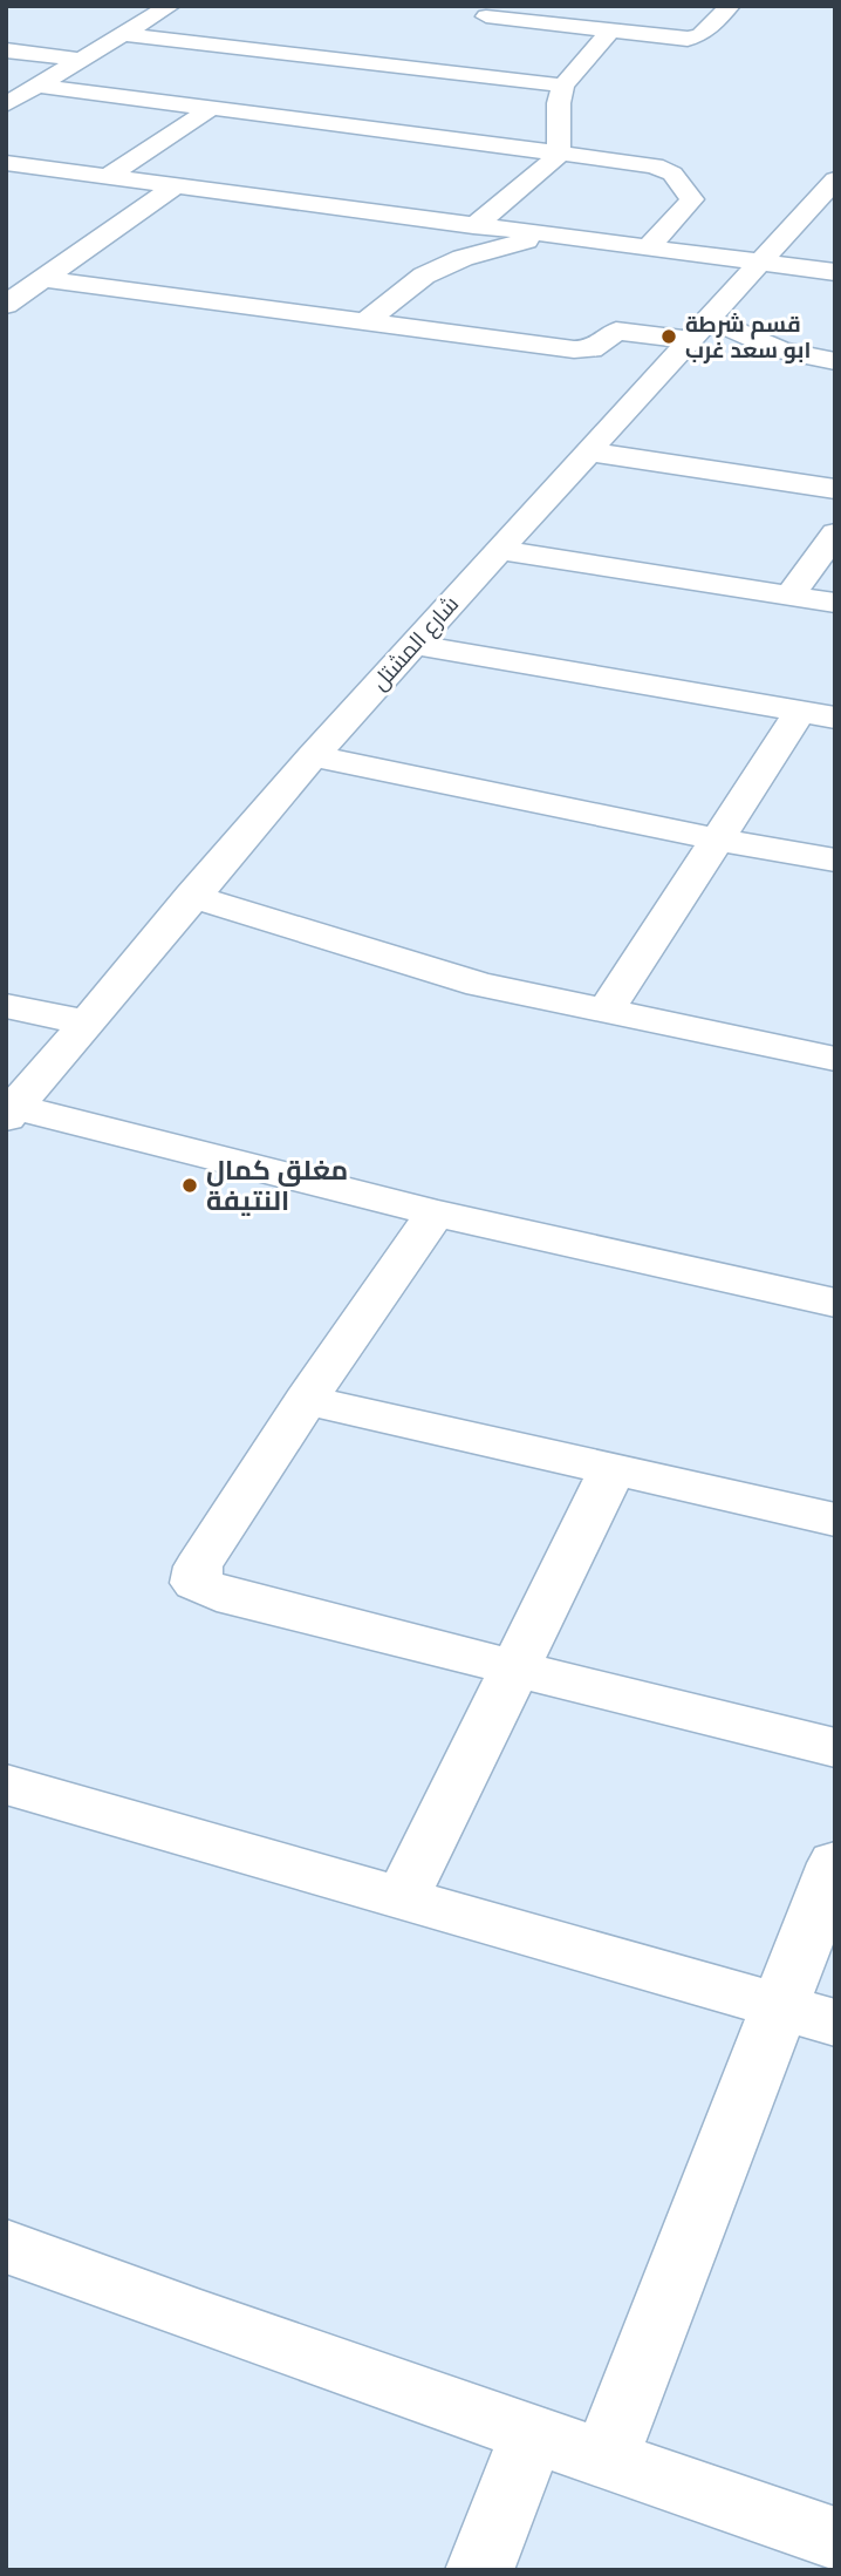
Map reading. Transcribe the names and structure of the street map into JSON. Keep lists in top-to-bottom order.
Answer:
{
  "streets": {
    "street": ["شارع المشتل"]
  },
  "places": ["قسم شرطة ابو سعد غرب", "مغلق كمال النتيفة"]
}
